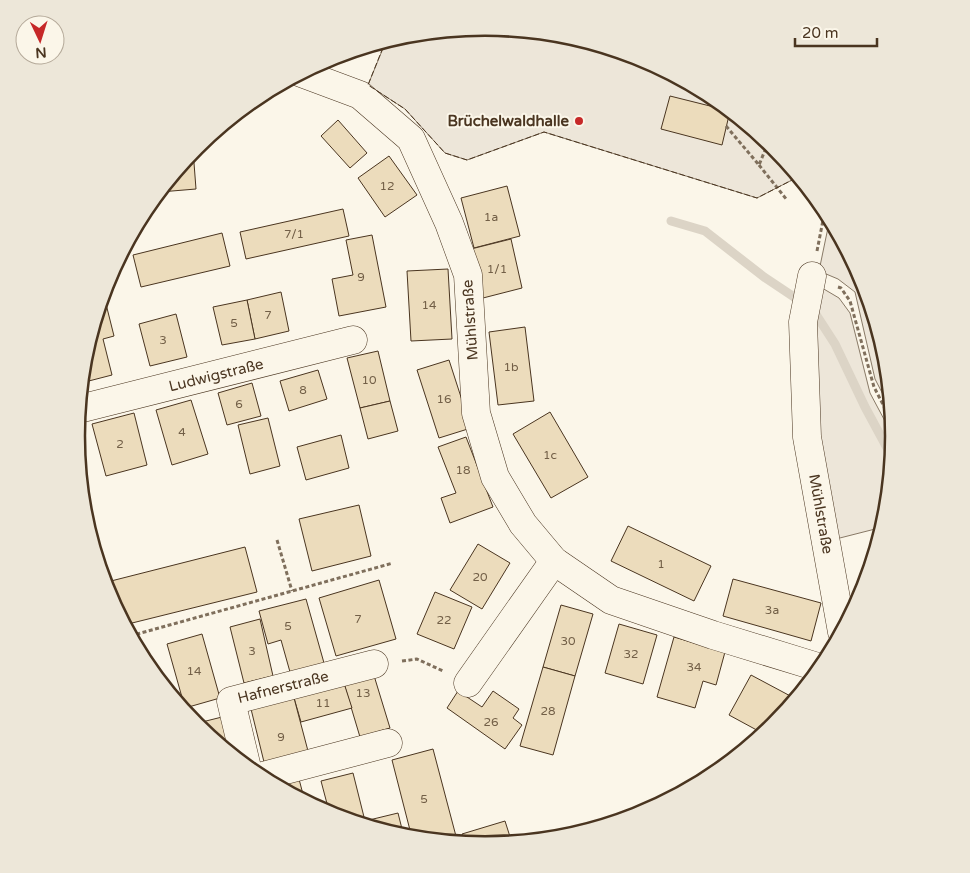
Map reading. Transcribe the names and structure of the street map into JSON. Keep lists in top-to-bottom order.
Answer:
{
  "streets": {
    "street": ["Mühlstraße", "Ludwigstraße", "Hafnerstraße"]
  },
  "places": ["Brüchelwaldhalle"],
  "house_numbers": [
    "12",
    "1a",
    "7/1",
    "1/1",
    "9",
    "14",
    "7",
    "5",
    "3",
    "1b",
    "10",
    "8",
    "16",
    "6",
    "4",
    "2",
    "1c",
    "18",
    "1",
    "20",
    "3a",
    "7",
    "22",
    "5",
    "30",
    "3",
    "32",
    "34",
    "14",
    "13",
    "11",
    "28",
    "26",
    "9",
    "5"
  ],
  "scale_bar": "20 m",
  "north": "bottom"
}
